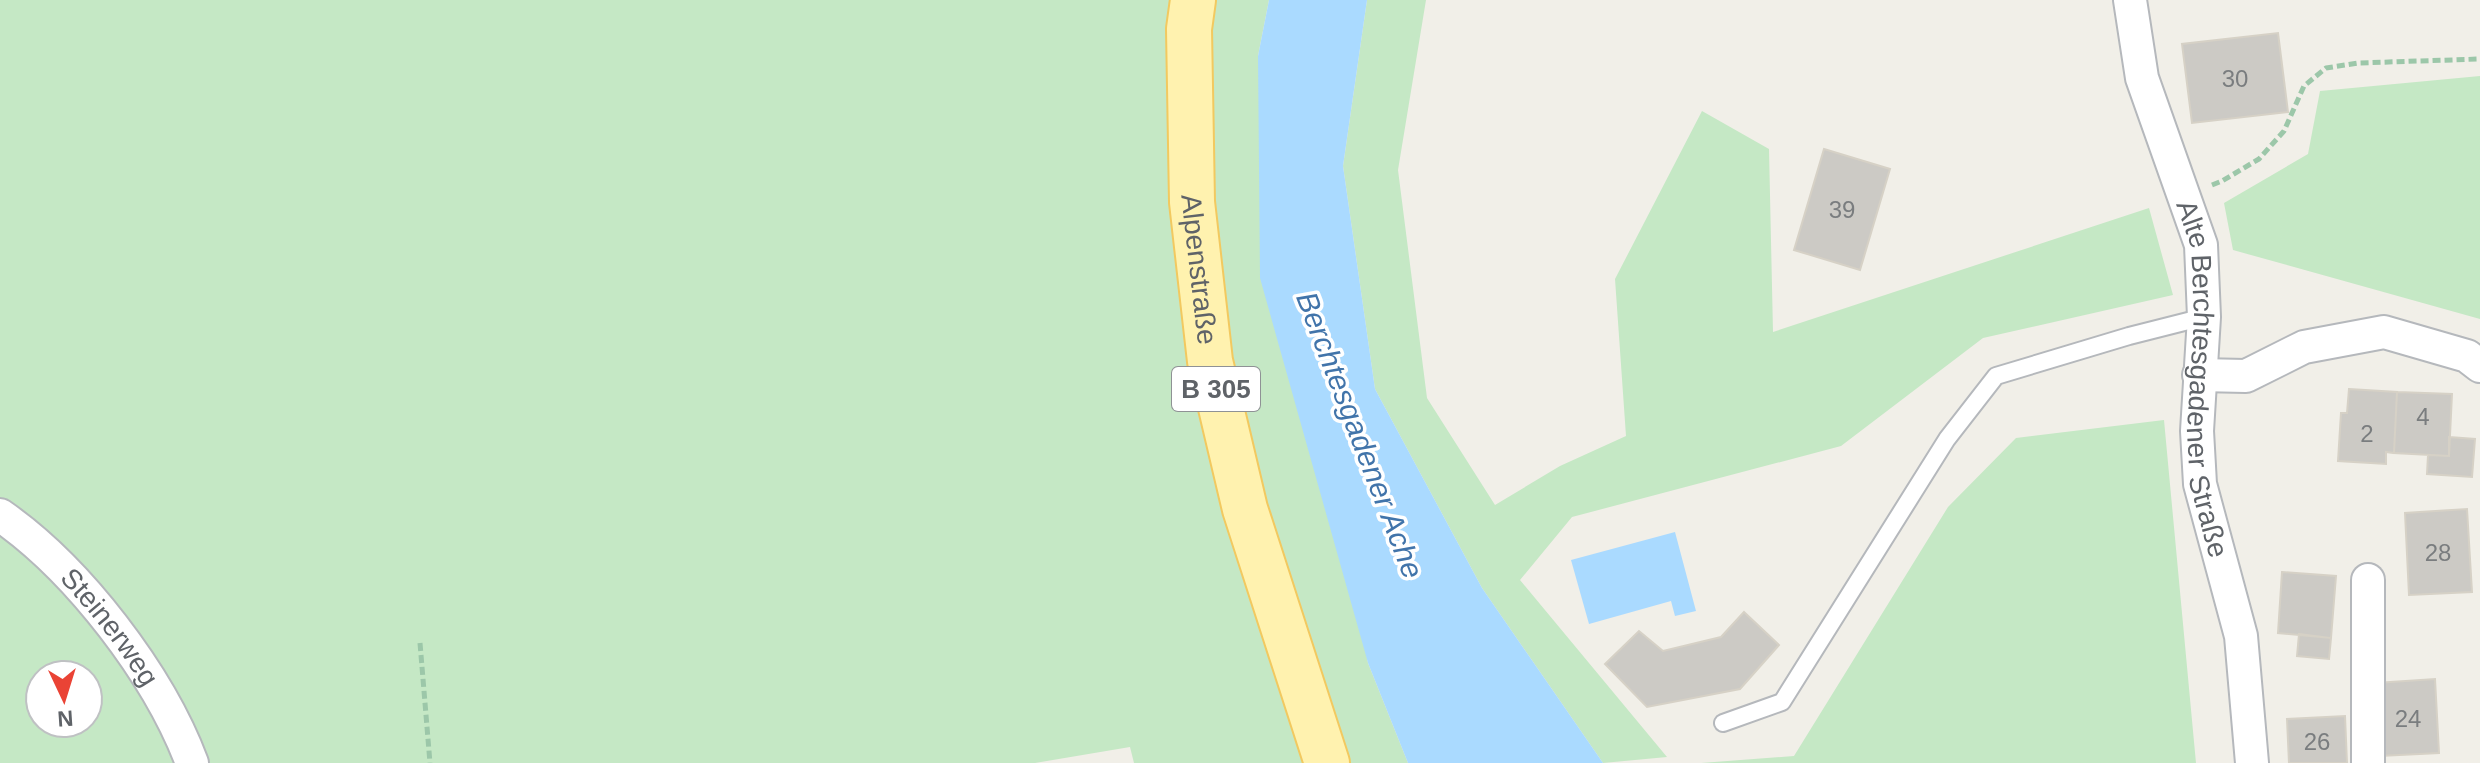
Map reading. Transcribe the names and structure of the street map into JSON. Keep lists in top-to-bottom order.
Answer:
{
  "streets": {
    "main road": ["Alpenstraße", "B 305"],
    "street": ["Alte Berchtesgadener Straße", "Steinerweg"]
  },
  "water": ["Berchtesgadener Ache"],
  "house_numbers": [
    "30",
    "39",
    "4",
    "2",
    "28",
    "24",
    "26"
  ],
  "north": "bottom"
}
